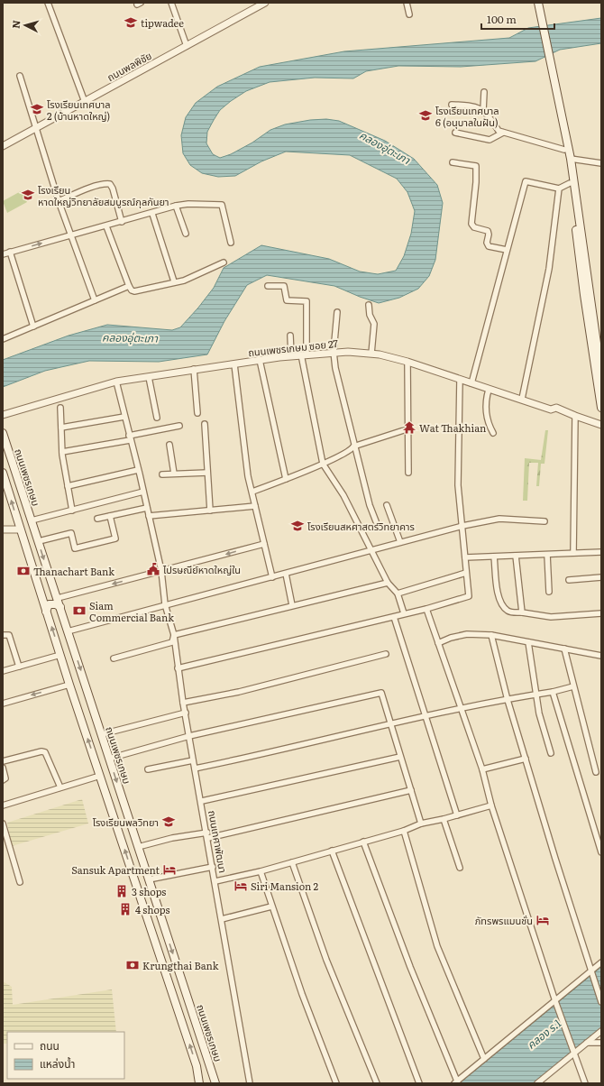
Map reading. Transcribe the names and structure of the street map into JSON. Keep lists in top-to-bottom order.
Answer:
{
  "streets": {
    "main road": ["ถนนเพชรเกษม"],
    "street": ["ถนนพลพิชัย", "ถนนเพชรเกษม ซอย 27", "ถนนเทศาพัฒนา"]
  },
  "crossings": [
    ["ถนนเพชรเกษม ซอย 27", "ถนนเทศาพัฒนา"]
  ],
  "water": ["คลองอุ่ตะเภา", "คลอง ร.1"],
  "places": {
    "school or university": [
      "tipwadee",
      "โรงเรียนเทศบาล 2 (บ้านหาดใหญ่)",
      "โรงเรียนเทศบาล 6 (อนุบาลในฝัน)",
      "โรงเรียน หาดใหญ่วิทยาลัยสมบูรณ์กุลกันยา",
      "โรงเรียนสหศาสตร์วิทยาคาร",
      "โรงเรียนพลวิทยา"
    ],
    "temple": ["Wat Thakhian"],
    "public building": ["ไปรษณีย์หาดใหญ่ใน"],
    "bank": ["Thanachart Bank", "Siam Commercial Bank", "Krungthai Bank"],
    "hotel": ["Sansuk Apartment", "Siri Mansion 2", "ภัทรพรแมนชั่น"],
    "building": ["3 shops", "4 shops"]
  },
  "legend": ["ถนน", "แหล่งน้ำ"],
  "scale_bar": "100 m",
  "north": "left"
}
